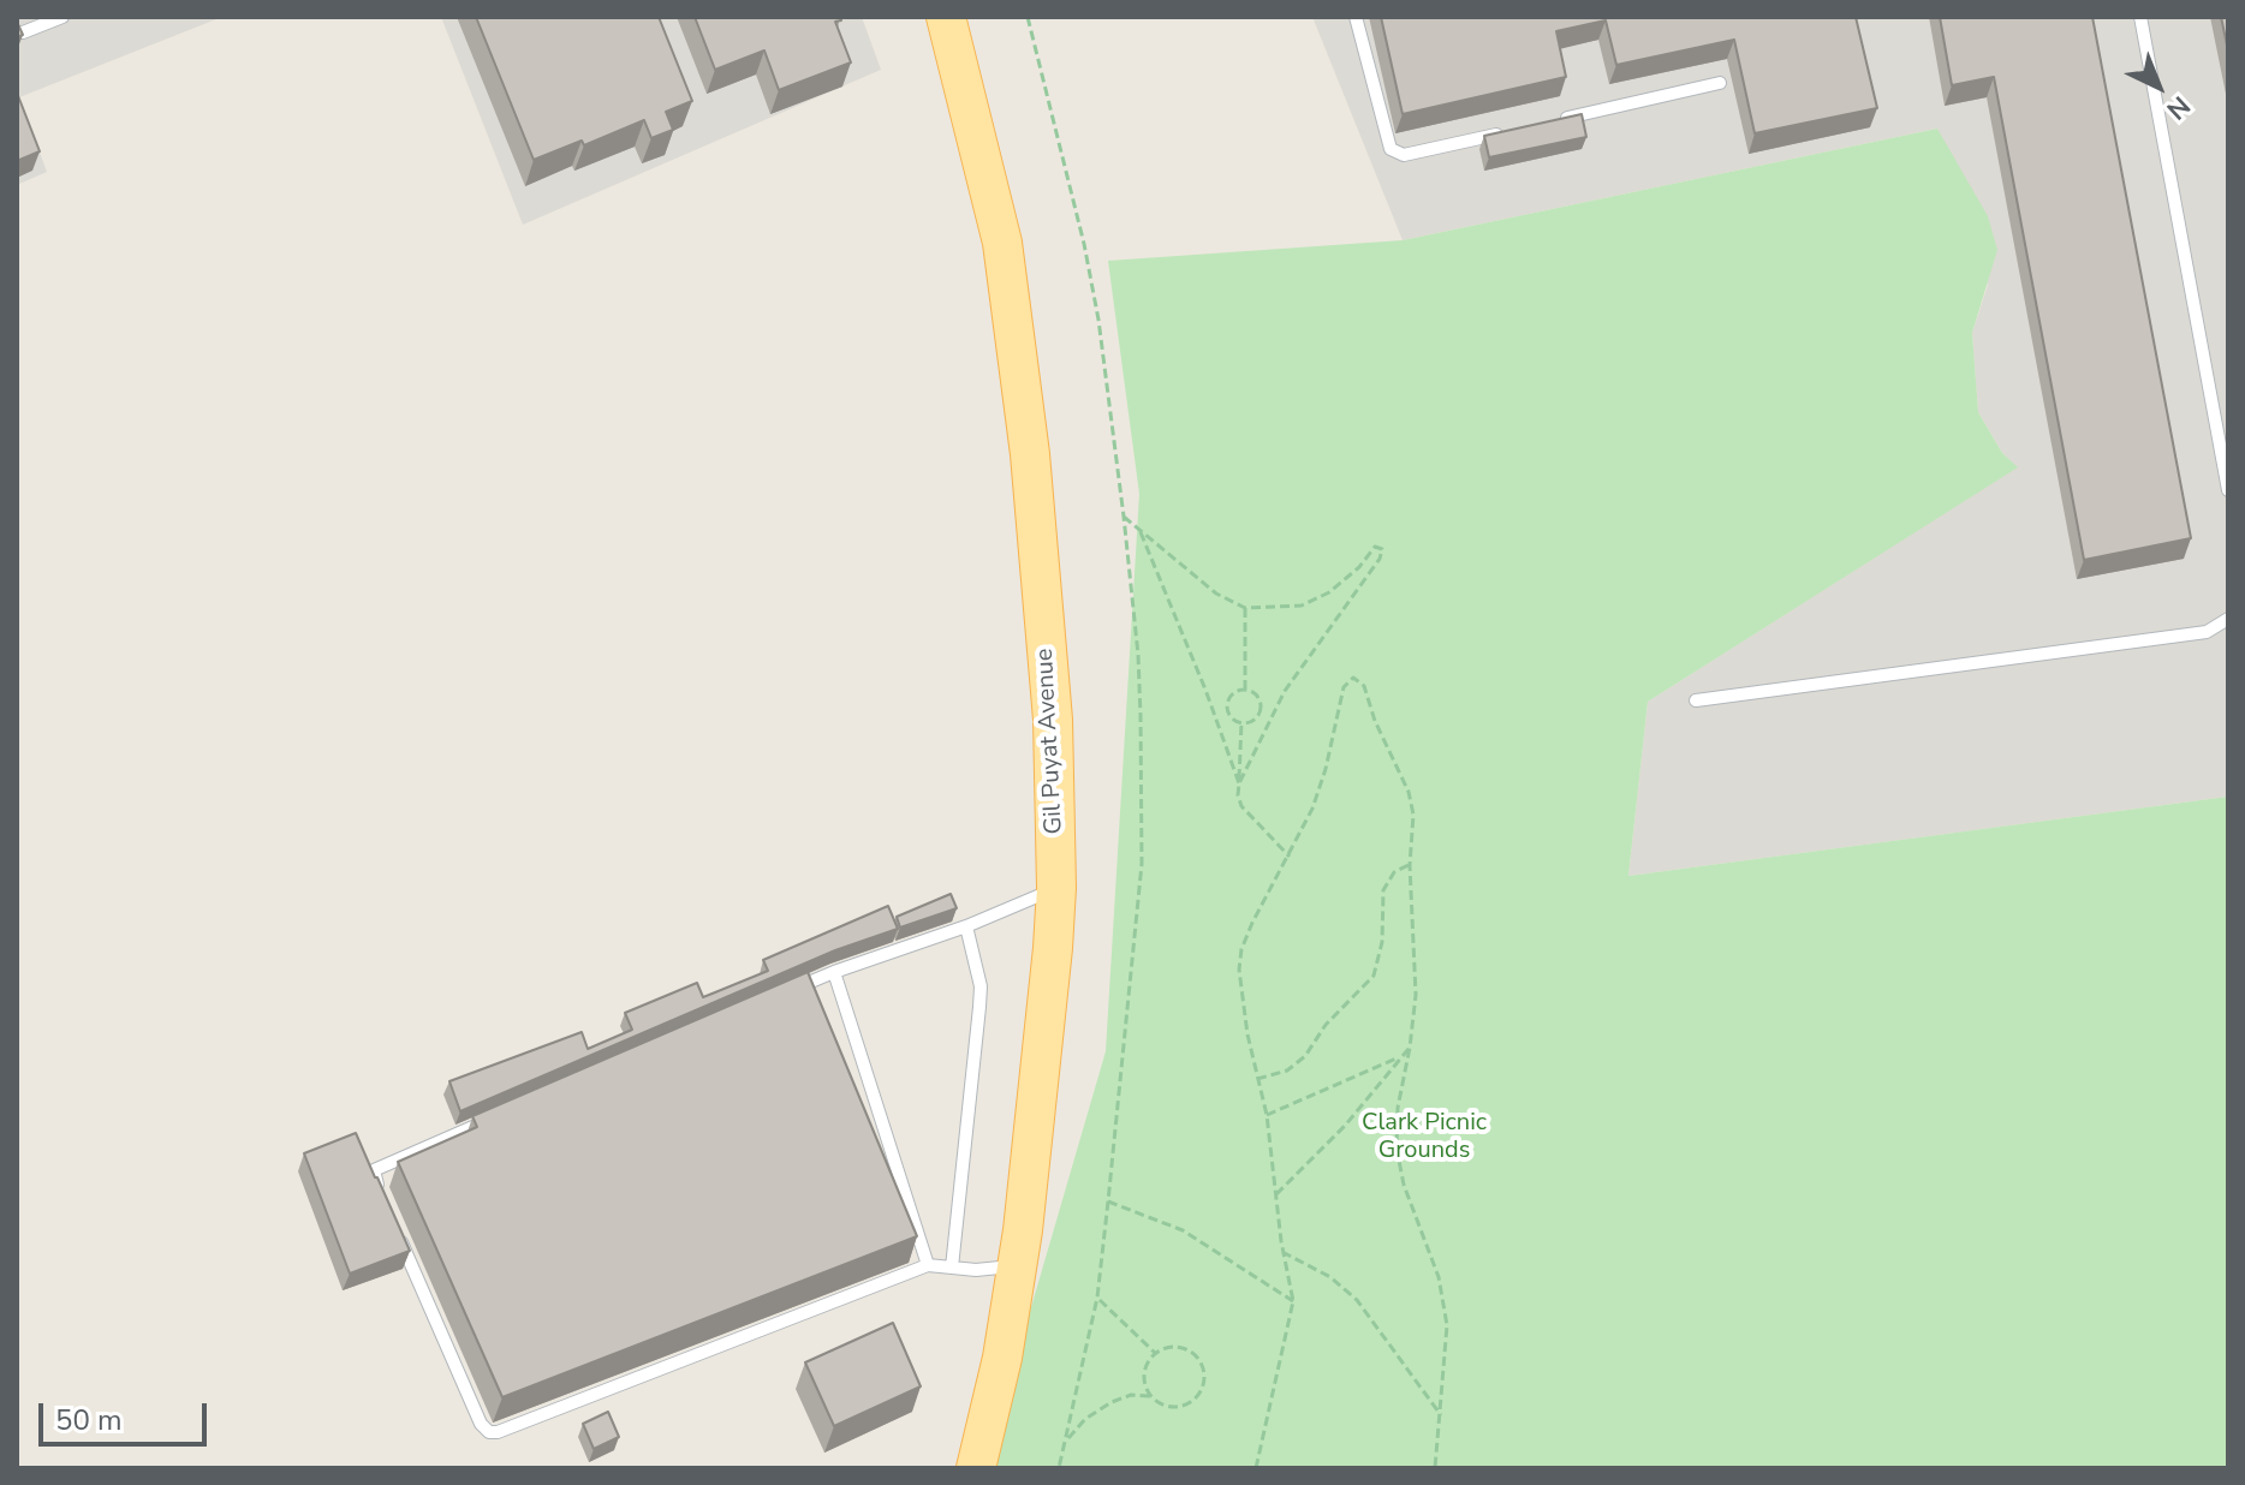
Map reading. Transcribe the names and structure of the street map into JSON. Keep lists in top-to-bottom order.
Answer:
{
  "streets": {
    "main road": ["Gil Puyat Avenue"]
  },
  "parks": ["Clark Picnic Grounds"],
  "scale_bar": "50 m",
  "north": "bottom right"
}
